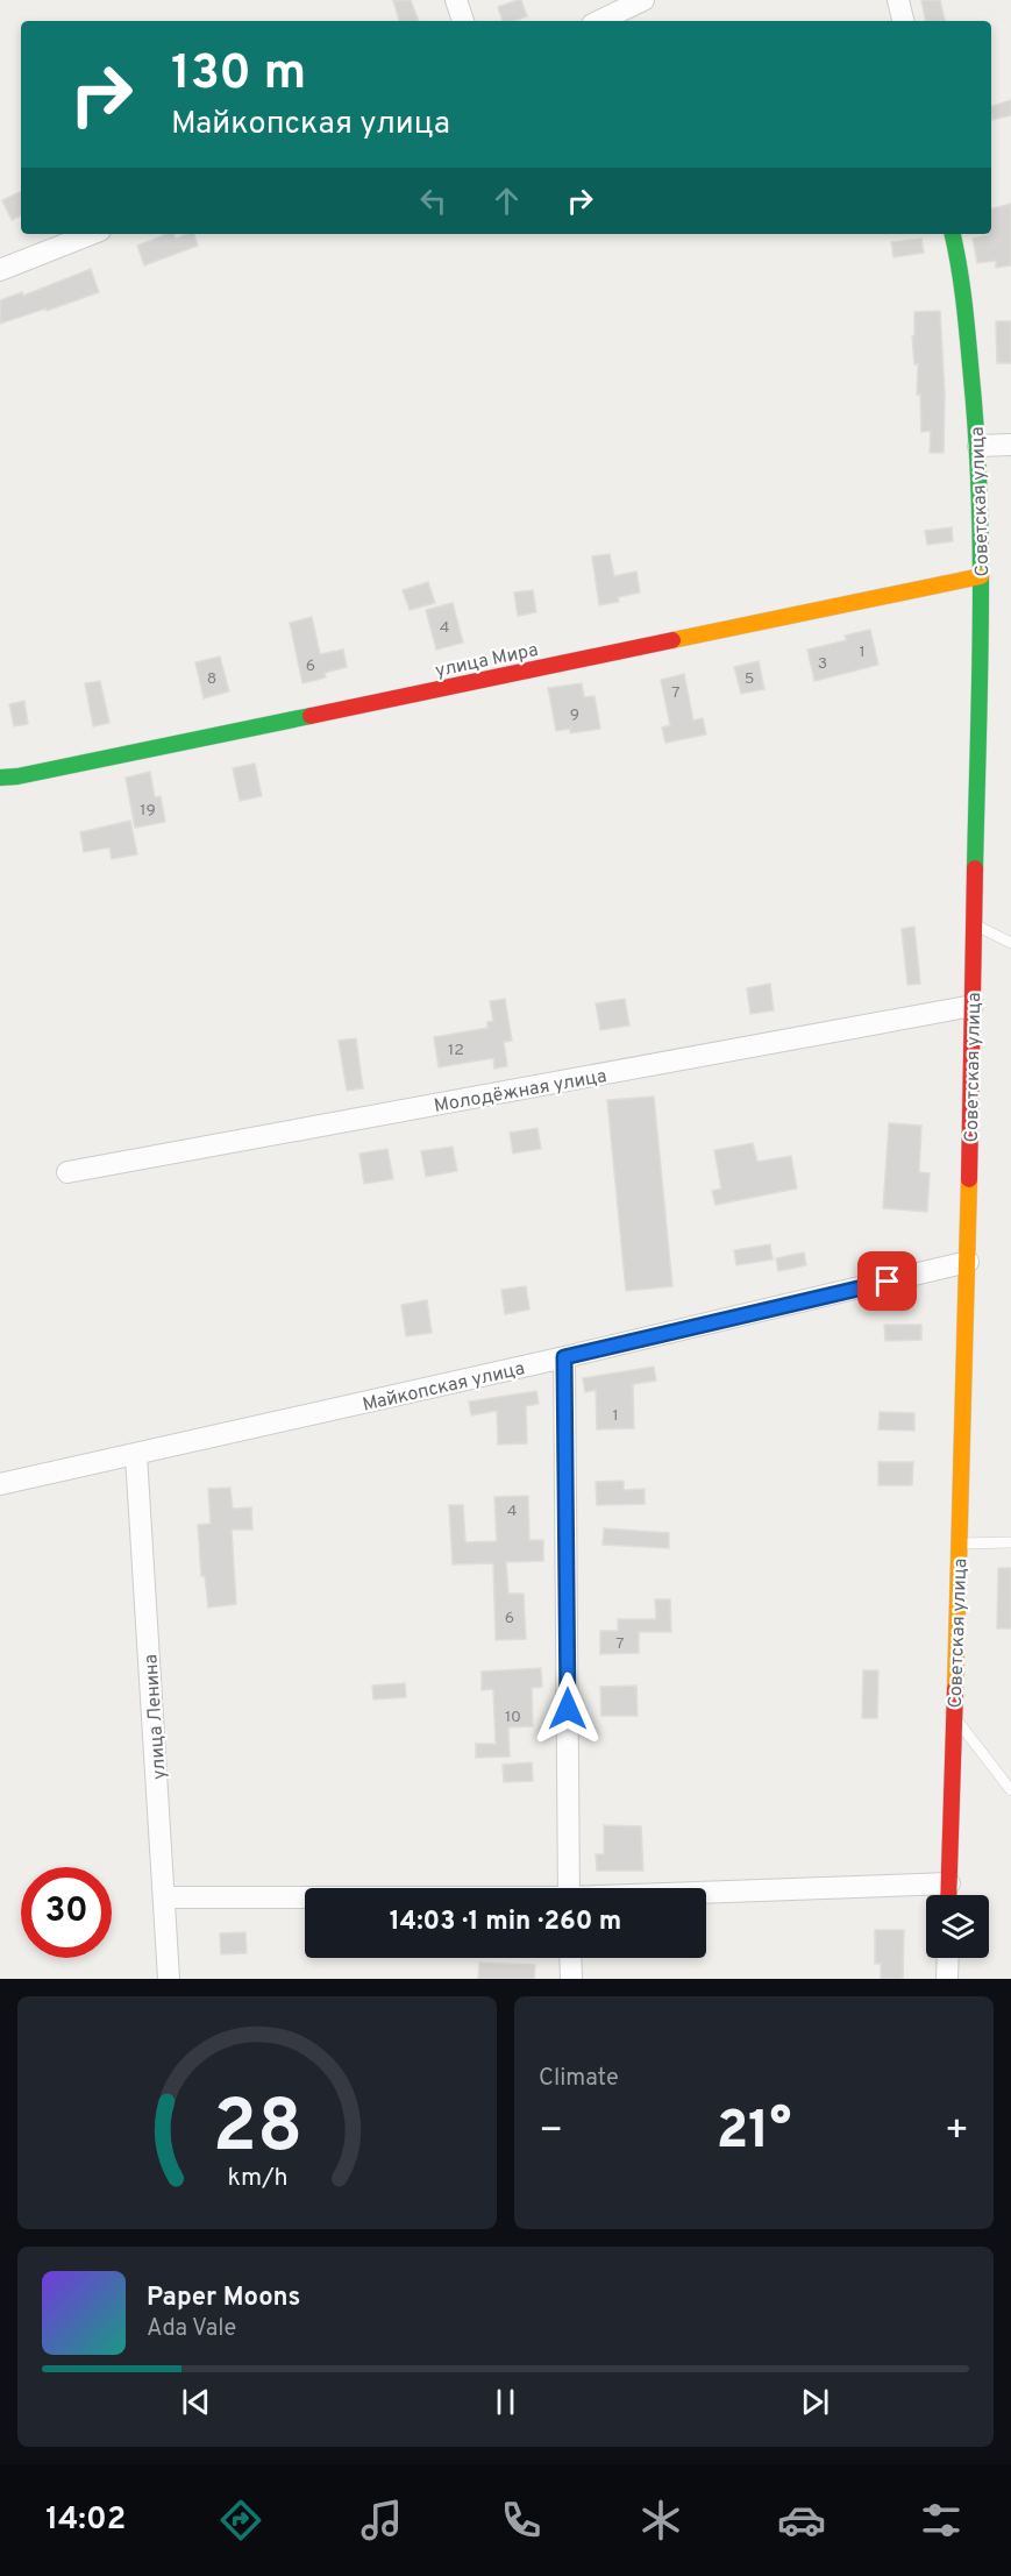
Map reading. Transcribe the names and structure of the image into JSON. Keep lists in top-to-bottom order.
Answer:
{
  "streets": {
    "street": [
      "Советская улица",
      "улица Мира",
      "Молодёжная улица",
      "Майкопская улица",
      "улица Ленина"
    ]
  },
  "crossings": [
    ["Советская улица", "улица Мира"],
    ["Советская улица", "Молодёжная улица"],
    ["Советская улица", "Майкопская улица"],
    ["Майкопская улица", "улица Ленина"]
  ],
  "house_numbers": [
    "4",
    "1",
    "3",
    "6",
    "8",
    "5",
    "7",
    "9",
    "19",
    "12",
    "1",
    "4",
    "6",
    "7",
    "10"
  ],
  "page": {
    "turn": ["130 m", "Майкопская улица"],
    "limit": "30",
    "trip": "14:03 · 1 min · 260 m",
    "tile": "Climate",
    "heat": ["−", "21°", "+"],
    "song": ["Paper Moons", "Ada Vale"],
    "tabs": "14:02",
    "gauge": ["28", "km/h"]
  }
}
